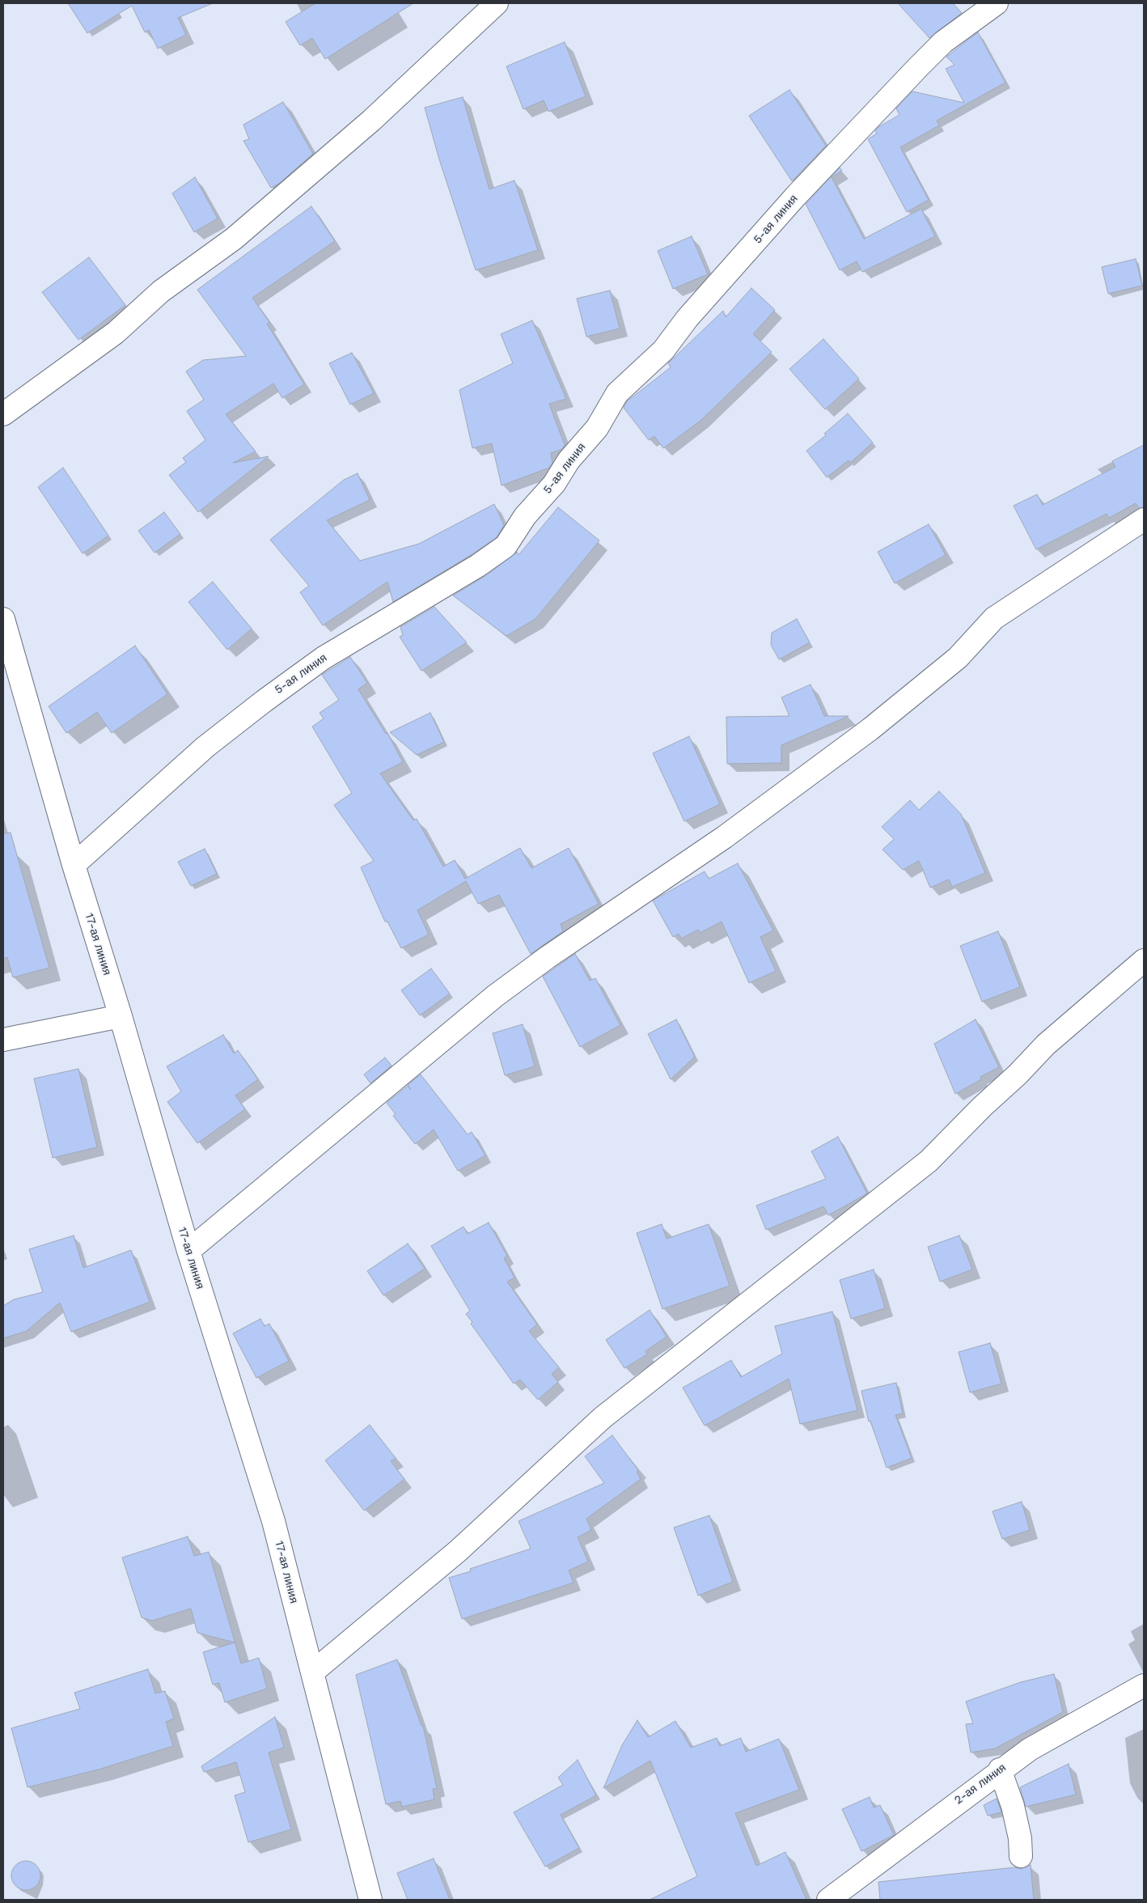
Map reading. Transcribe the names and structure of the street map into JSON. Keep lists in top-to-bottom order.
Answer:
{
  "streets": {
    "street": ["5-ая линия", "17-ая линия", "2-ая линия"]
  },
  "crossings": [
    ["5-ая линия", "17-ая линия"]
  ]
}
